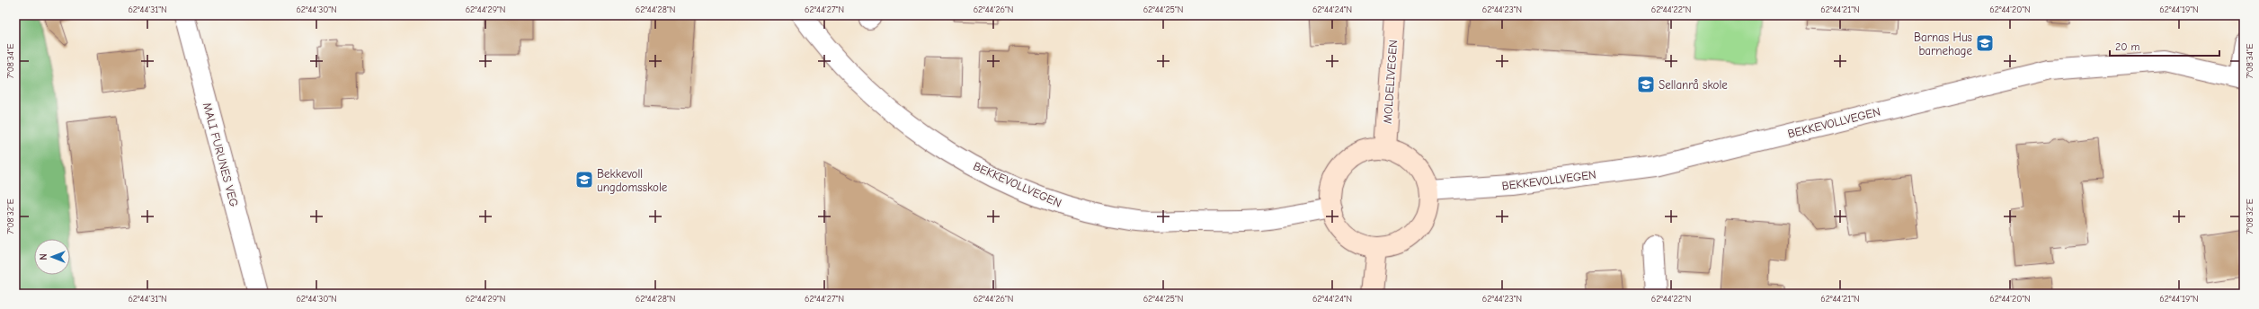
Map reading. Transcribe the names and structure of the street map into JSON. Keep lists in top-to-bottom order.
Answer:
{
  "streets": {
    "main road": ["MOLDELIVEGEN"],
    "street": ["BEKKEVOLLVEGEN", "MALI FURUNES VEG"]
  },
  "crossings": [
    ["MOLDELIVEGEN", "BEKKEVOLLVEGEN"]
  ],
  "places": {
    "school or university": ["Barnas Hus barnehage", "Sellanrå skole", "Bekkevoll ungdomsskole"]
  },
  "scale_bar": "20 m",
  "north": "left",
  "coordinates": [
    "62°44'31\"N",
    "62°44'30\"N",
    "62°44'29\"N",
    "62°44'28\"N",
    "62°44'27\"N",
    "62°44'26\"N",
    "62°44'25\"N",
    "62°44'24\"N",
    "62°44'23\"N",
    "62°44'22\"N",
    "62°44'21\"N",
    "62°44'20\"N",
    "62°44'19\"N",
    "7°08'34\"E",
    "7°08'32\"E"
  ]
}
